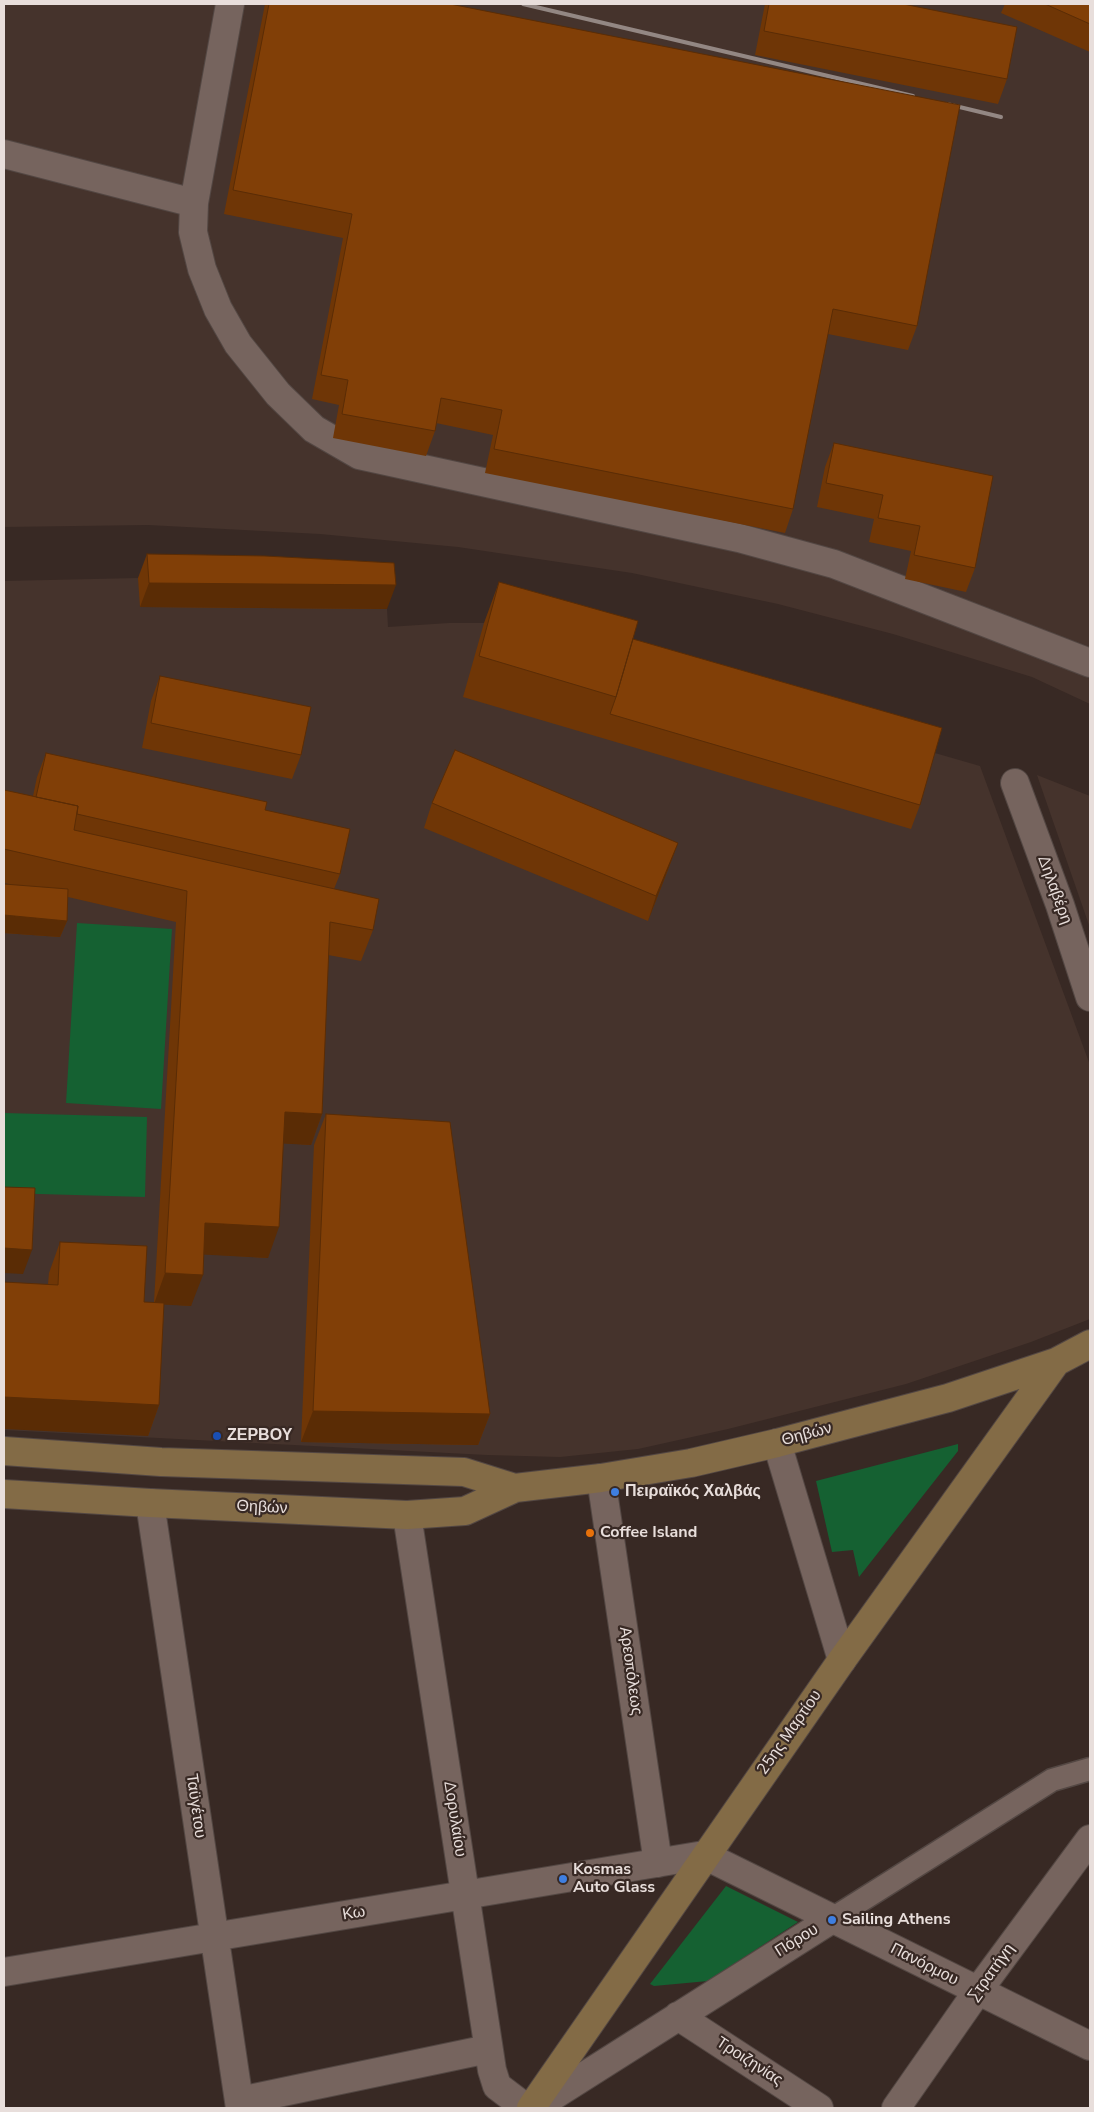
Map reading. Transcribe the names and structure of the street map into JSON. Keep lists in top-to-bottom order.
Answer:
{
  "streets": {
    "main road": ["Θηβών", "25ης Μαρτίου"],
    "street": [
      "Δηλαβέρη",
      "Αρεοπόλεως",
      "Ταϋγέτου",
      "Δορυλαίου",
      "Κω",
      "Πόρου",
      "Πανόρμου",
      "Στρατήγη",
      "Τροιζηνίας"
    ]
  },
  "crossings": [
    ["Θηβών", "Αρεοπόλεως"],
    ["Θηβών", "25ης Μαρτίου"],
    ["Θηβών", "Ταϋγέτου"],
    ["Θηβών", "Δορυλαίου"],
    ["Αρεοπόλεως", "Κω"],
    ["25ης Μαρτίου", "Κω"],
    ["25ης Μαρτίου", "Πόρου"],
    ["25ης Μαρτίου", "Πανόρμου"],
    ["Ταϋγέτου", "Κω"],
    ["Δορυλαίου", "Κω"],
    ["Κω", "Πανόρμου"],
    ["Πόρου", "Πανόρμου"],
    ["Πόρου", "Τροιζηνίας"],
    ["Πανόρμου", "Στρατήγη"]
  ],
  "places": [
    "ΖΕΡΒΟΥ",
    "Πειραϊκός Χαλβάς",
    "Coffee Island",
    "Kosmas Auto Glass",
    "Sailing Athens"
  ]
}
